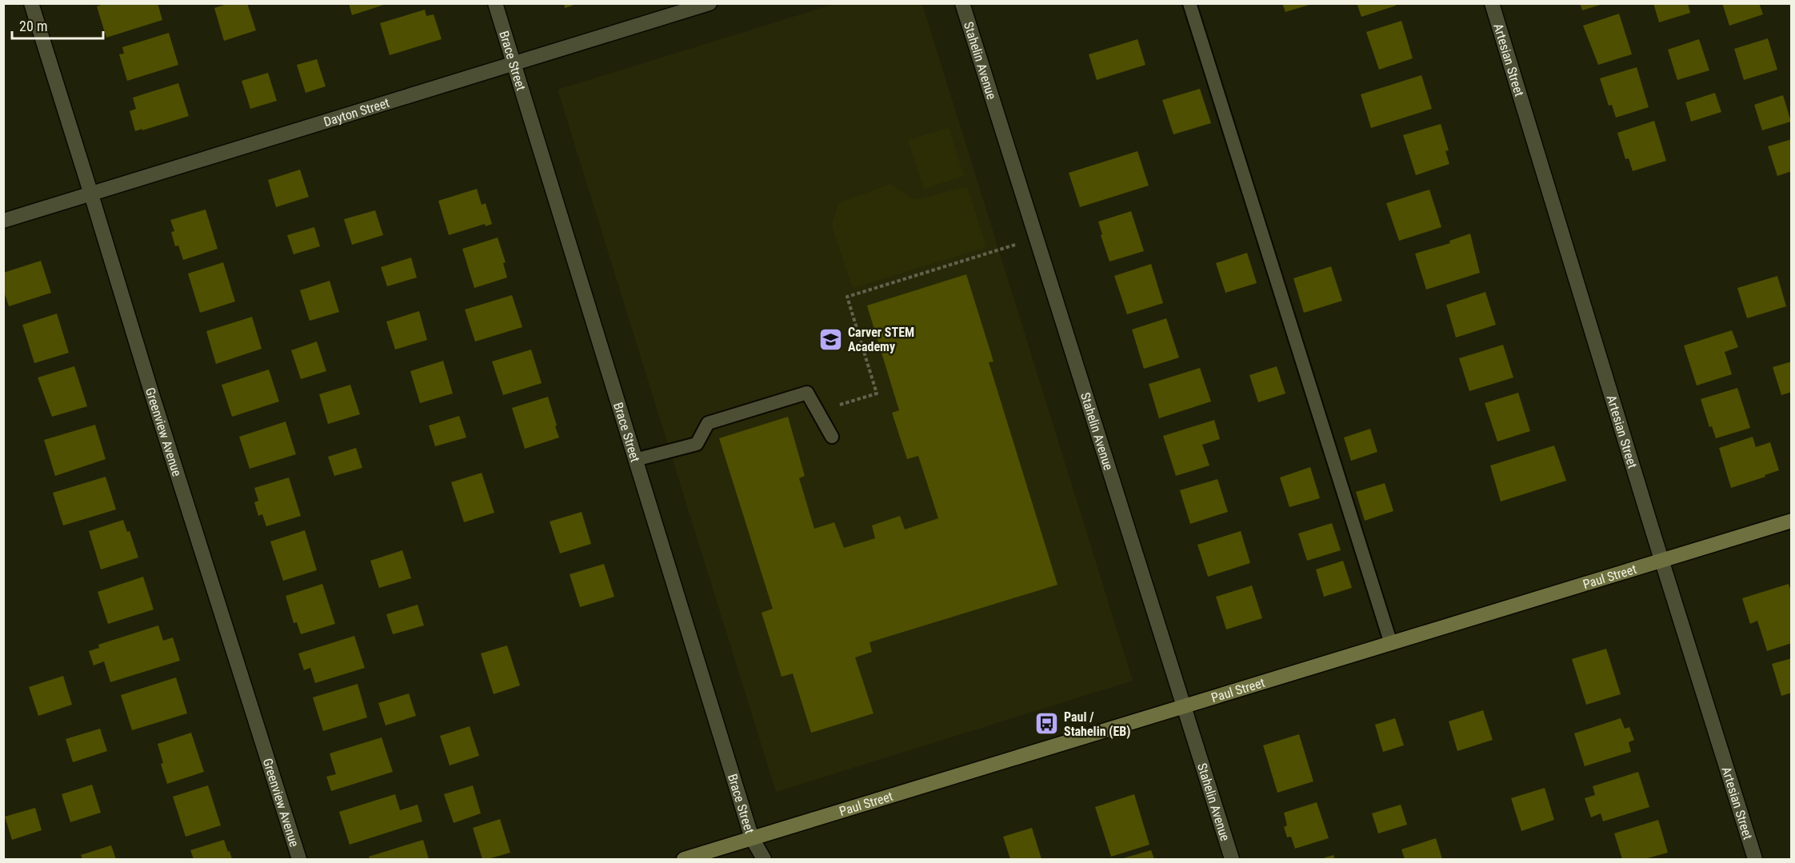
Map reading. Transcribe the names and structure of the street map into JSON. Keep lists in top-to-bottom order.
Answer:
{
  "streets": {
    "street": [
      "Artesian Street",
      "Brace Street",
      "Stahelin Avenue",
      "Dayton Street",
      "Greenview Avenue",
      "Paul Street"
    ]
  },
  "crossings": [
    ["Artesian Street", "Paul Street"],
    ["Brace Street", "Dayton Street"],
    ["Brace Street", "Paul Street"],
    ["Stahelin Avenue", "Paul Street"],
    ["Dayton Street", "Greenview Avenue"]
  ],
  "places": {
    "school or university": ["Carver STEM Academy"],
    "bus stop": ["Paul / Stahelin (EB)"]
  },
  "scale_bar": "20 m"
}
